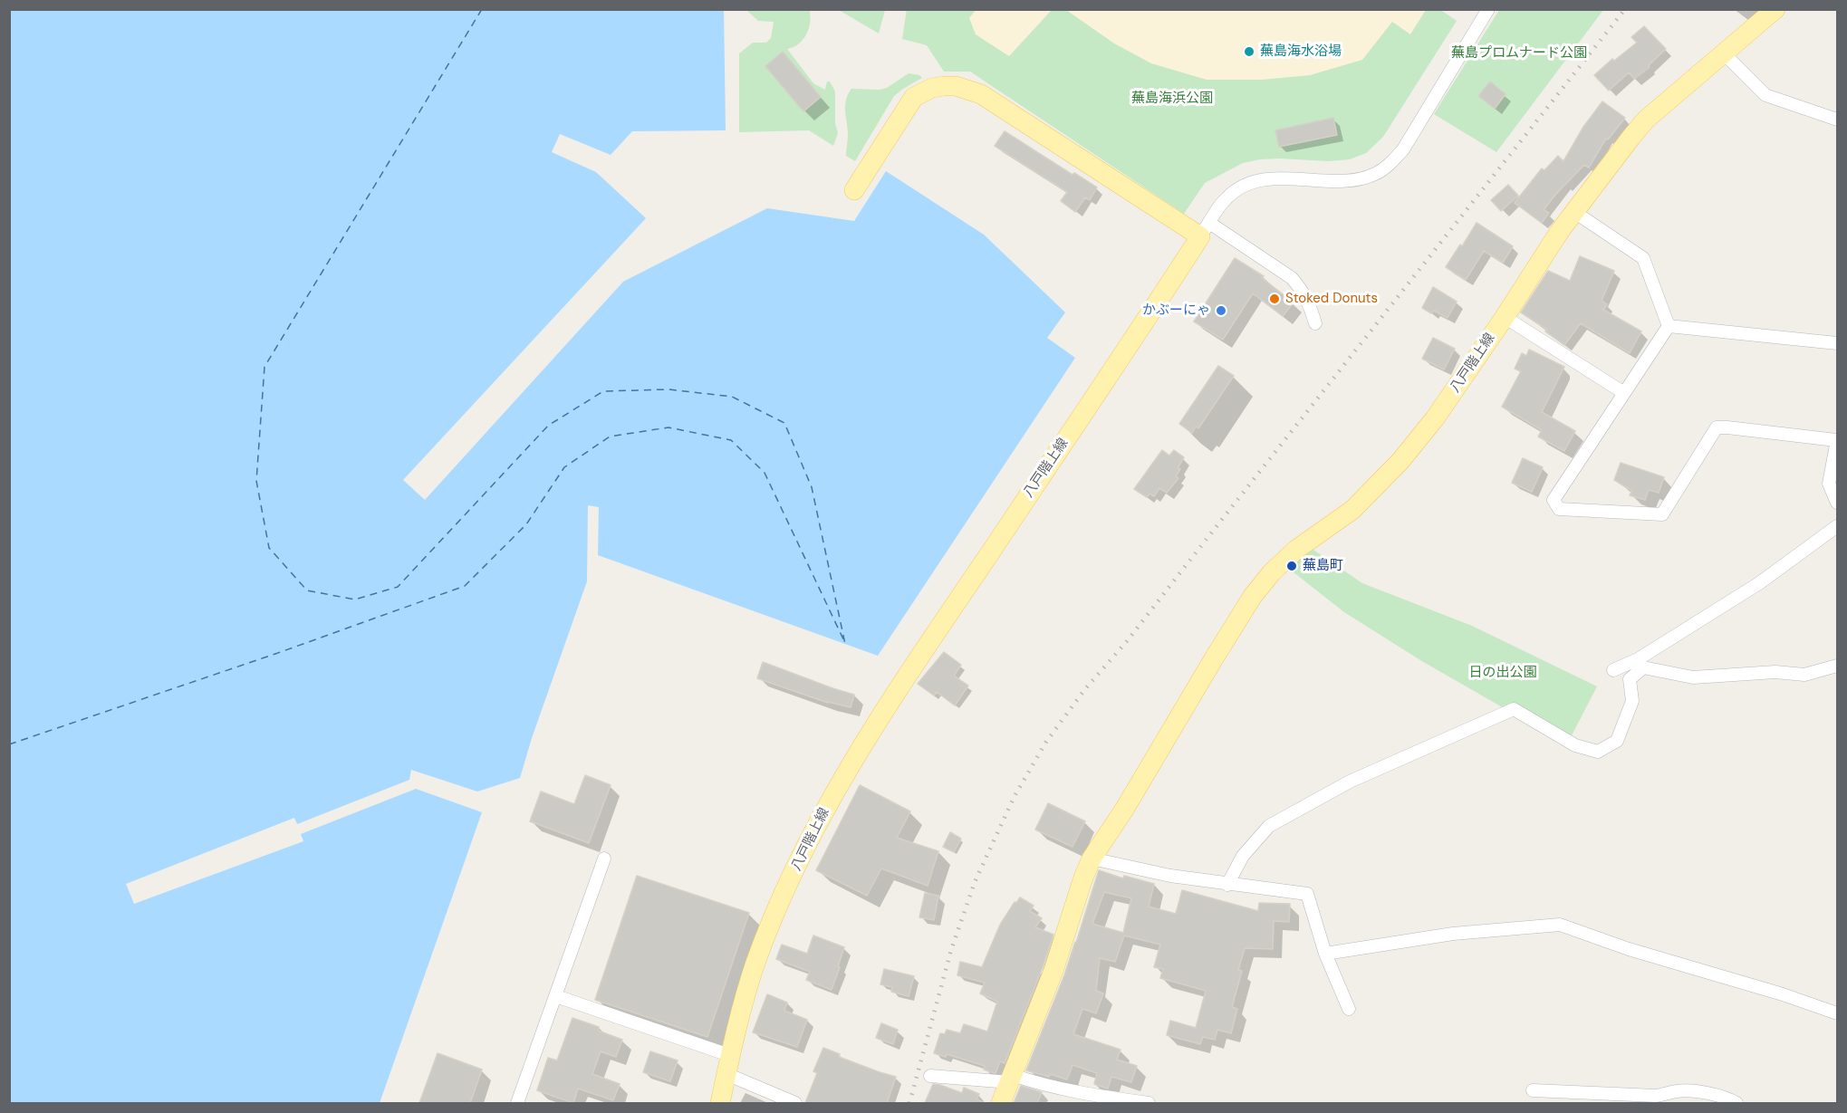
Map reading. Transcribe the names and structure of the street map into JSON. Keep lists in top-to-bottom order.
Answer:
{
  "streets": {
    "main road": ["八戸階上線"]
  },
  "parks": ["蕪島プロムナード公園", "蕪島海浜公園", "日の出公園"],
  "places": [
    "蕪島海水浴場",
    "Stoked Donuts",
    "かぶーにゃ",
    "蕪島町"
  ]
}
